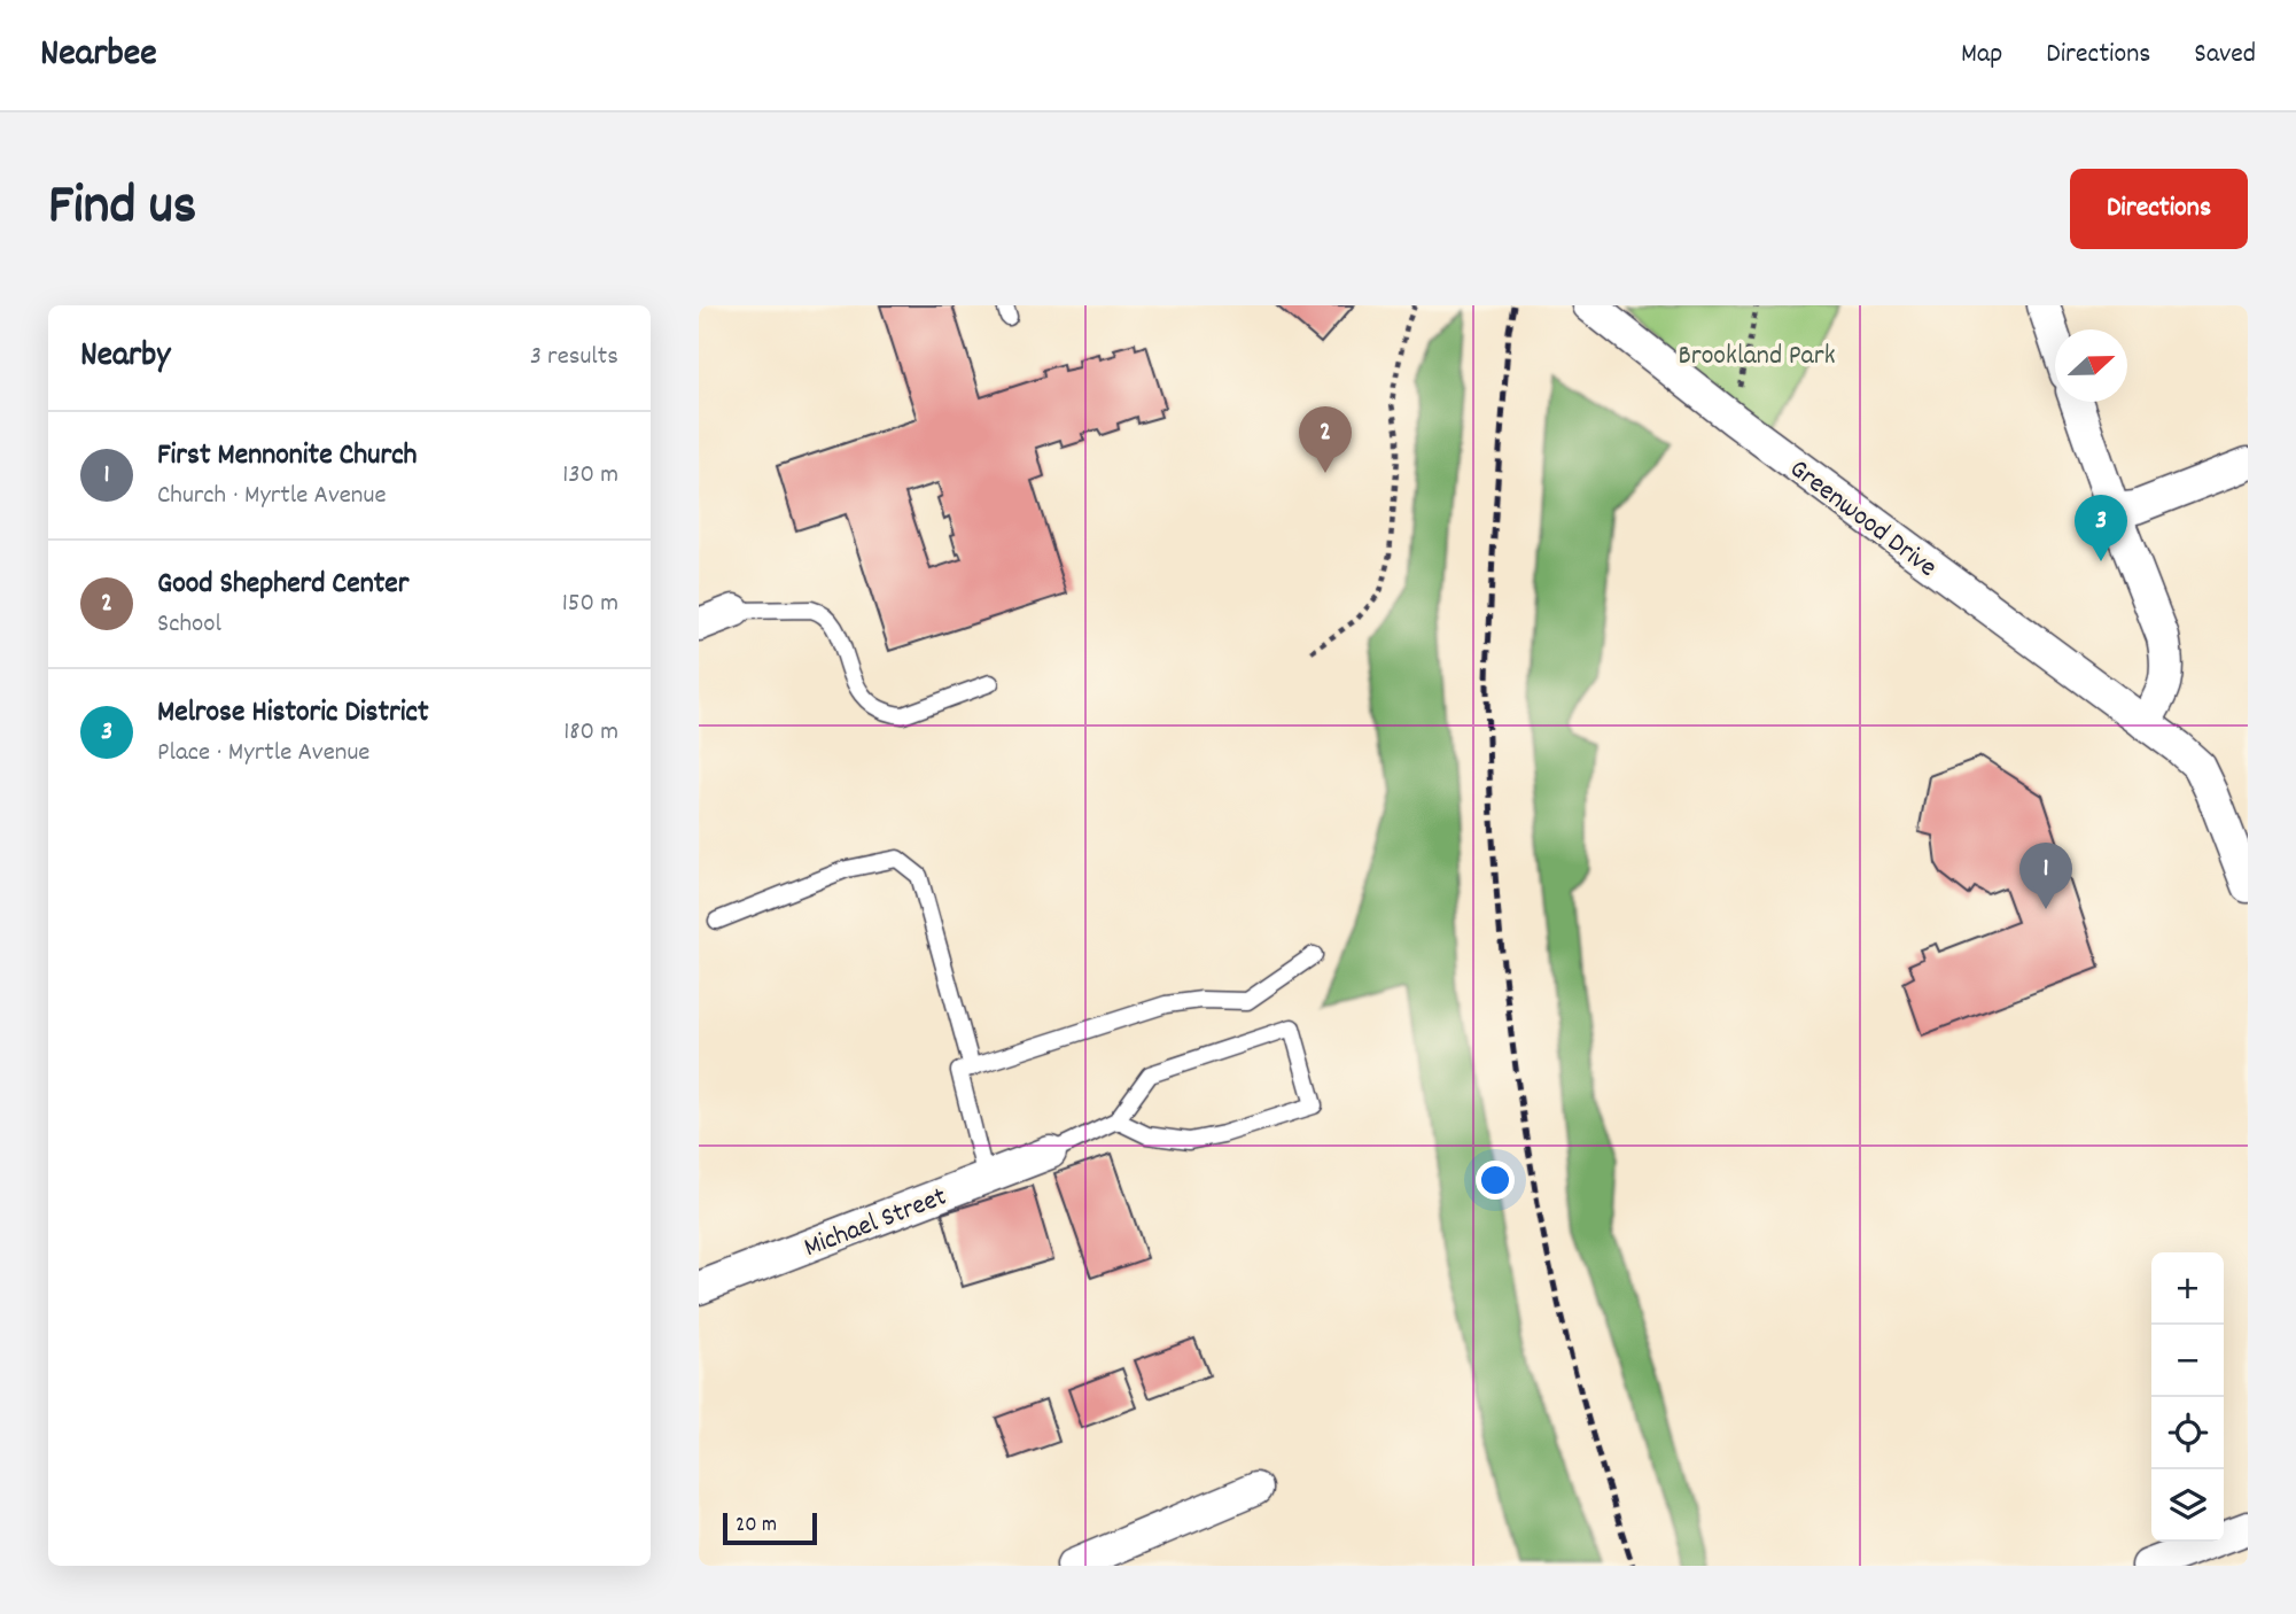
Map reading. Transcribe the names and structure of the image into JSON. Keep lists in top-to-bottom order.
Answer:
{
  "streets": {
    "street": ["Greenwood Drive", "Michael Street"]
  },
  "parks": ["Brookland Park"],
  "scale_bar": "20 m",
  "north": "right",
  "page": {
    "header": "Nearbee",
    "nav": ["Map", "Directions", "Saved"],
    "title": "Find us",
    "buttons": "Directions",
    "heading": ["Nearby", "3 results"],
    "pins": ["2", "3", "1"],
    "list": [
      {
        "mark": "1",
        "name": "First Mennonite Church",
        "note": "Church · Myrtle Avenue",
        "value": "130 m"
      },
      {
        "mark": "2",
        "name": "Good Shepherd Center",
        "note": "School",
        "value": "150 m"
      },
      {
        "mark": "3",
        "name": "Melrose Historic District",
        "note": "Place · Myrtle Avenue",
        "value": "180 m"
      }
    ],
    "map_buttons": ["+", "−"],
    "scale": "20 m"
  }
}
